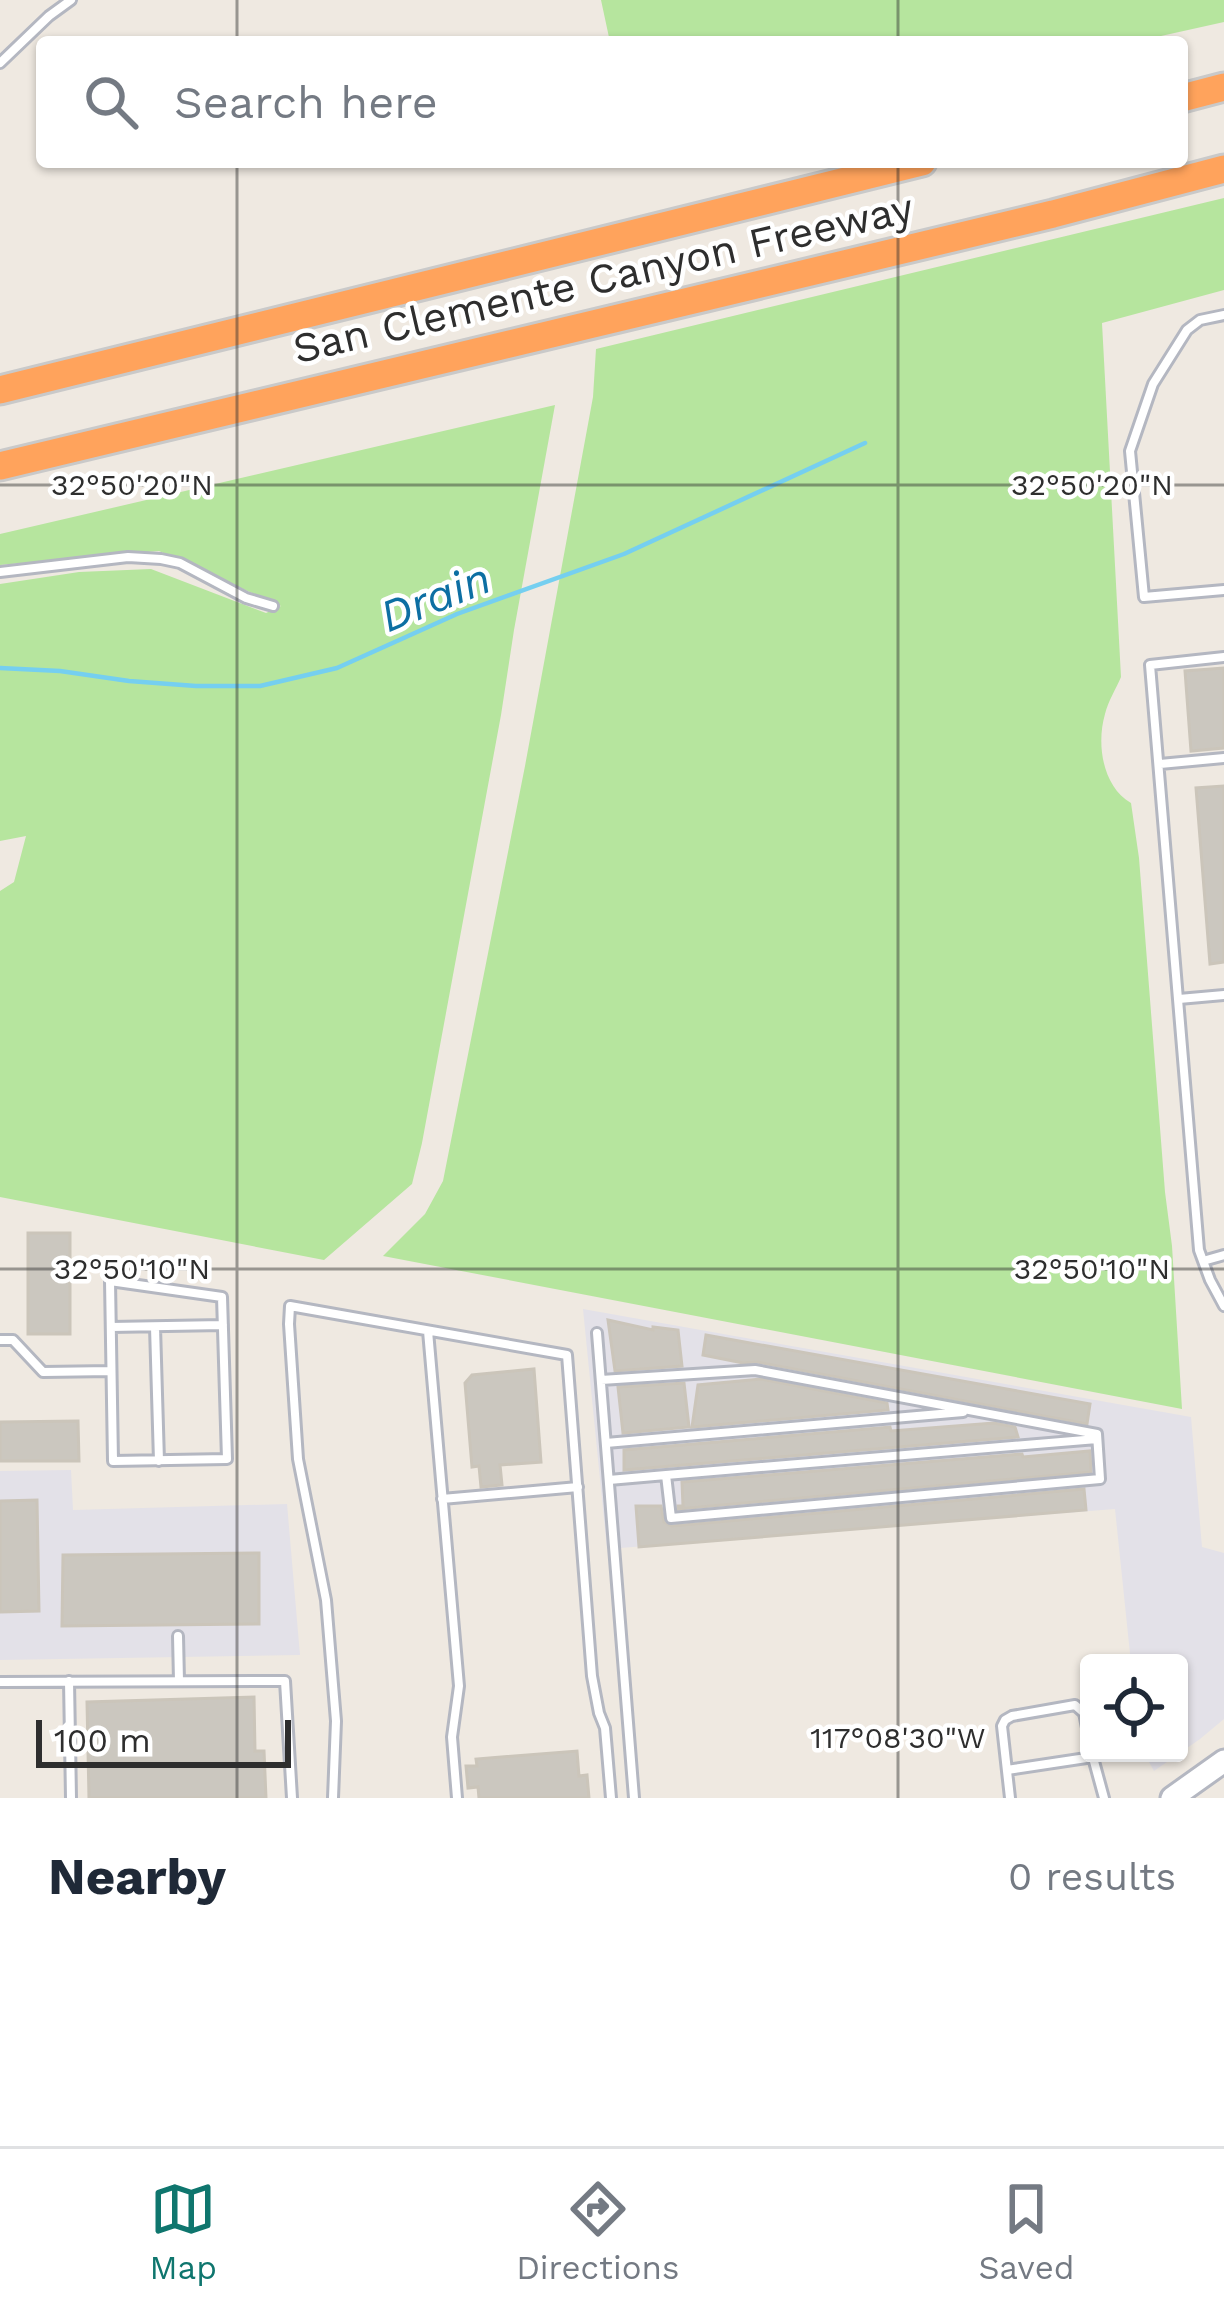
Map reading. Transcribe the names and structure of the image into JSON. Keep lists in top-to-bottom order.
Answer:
{
  "streets": {
    "highway": ["San Clemente Canyon Freeway"]
  },
  "water": ["Drain"],
  "scale_bar": "100 m",
  "page": {
    "search": "Search here",
    "scale": "100 m",
    "heading": ["Nearby", "0 results"],
    "nav": ["Map", "Directions", "Saved"]
  },
  "coordinates": ["32°50'20\"N", "32°50'10\"N", "117°08'30\"W"]
}
